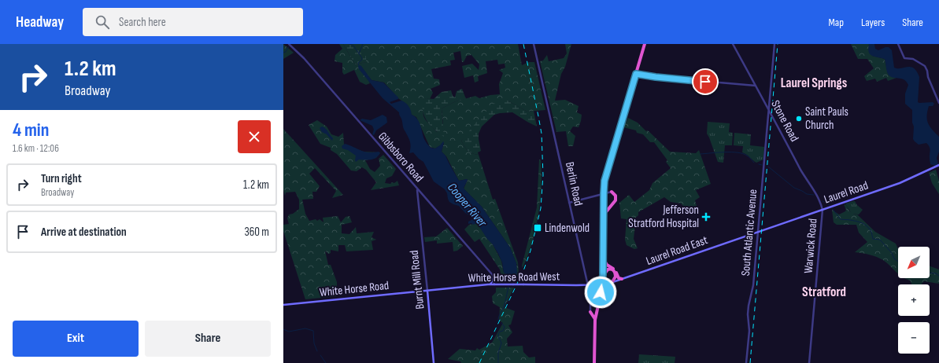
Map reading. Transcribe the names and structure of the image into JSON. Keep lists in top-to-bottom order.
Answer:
{
  "streets": {
    "main road": [
      "Laurel Road",
      "Laurel Road East",
      "White Horse Road West",
      "Burnt Mill Road",
      "White Horse Road"
    ],
    "street": [
      "Stone Road",
      "Gibbsboro Road",
      "Berlin Road",
      "South Atlantic Avenue",
      "Warwick Road"
    ]
  },
  "crossings": [
    ["Stone Road", "South Atlantic Avenue"],
    ["Stone Road", "Warwick Road"],
    ["Gibbsboro Road", "Burnt Mill Road"],
    ["Berlin Road", "White Horse Road West"],
    ["Laurel Road", "South Atlantic Avenue"],
    ["Laurel Road", "Warwick Road"],
    ["Laurel Road", "Laurel Road East"],
    ["South Atlantic Avenue", "Laurel Road East"],
    ["Laurel Road East", "White Horse Road West"],
    ["White Horse Road West", "Burnt Mill Road"],
    ["White Horse Road West", "White Horse Road"],
    ["Burnt Mill Road", "White Horse Road"]
  ],
  "districts": ["Laurel Springs", "Stratford"],
  "water": ["Cooper River"],
  "places": {
    "other": ["Saint Pauls Church"],
    "health": ["Jefferson Stratford Hospital"],
    "transit": ["Lindenwold"]
  },
  "north": "bottom left",
  "page": {
    "header": "Headway",
    "search": "Search here",
    "nav": ["Map", "Layers", "Share"],
    "turn": ["1.2 km", "Broadway"],
    "heading": ["4 min", "1.6 km · 12:06"],
    "list": [
      {
        "name": "Turn right",
        "note": "Broadway",
        "value": "1.2 km"
      },
      {
        "name": "Arrive at destination",
        "value": "360 m"
      }
    ],
    "map_buttons": ["+", "−"],
    "buttons": ["Exit", "Share"]
  }
}
